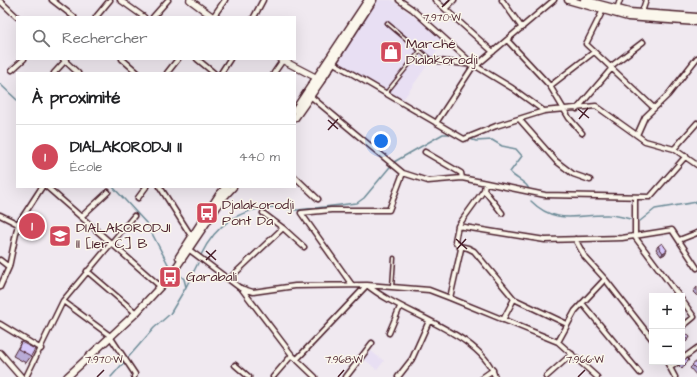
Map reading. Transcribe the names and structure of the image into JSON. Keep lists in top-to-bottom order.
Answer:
{
  "places": {
    "shop": ["Marché Dialakorodji"],
    "bus stop": ["Djalakorodji Pont Da", "Garabali"],
    "school or university": ["DIALAKORODJI II [1er C] B"]
  },
  "page": {
    "search": "Rechercher",
    "heading": "À proximité",
    "list": [
      {
        "mark": "1",
        "name": "DIALAKORODJI II",
        "note": "École",
        "value": "440 m"
      }
    ],
    "pins": "1",
    "map_buttons": ["+", "−"]
  },
  "coordinates": ["7.970°W", "7.968°W", "7.966°W"]
}
